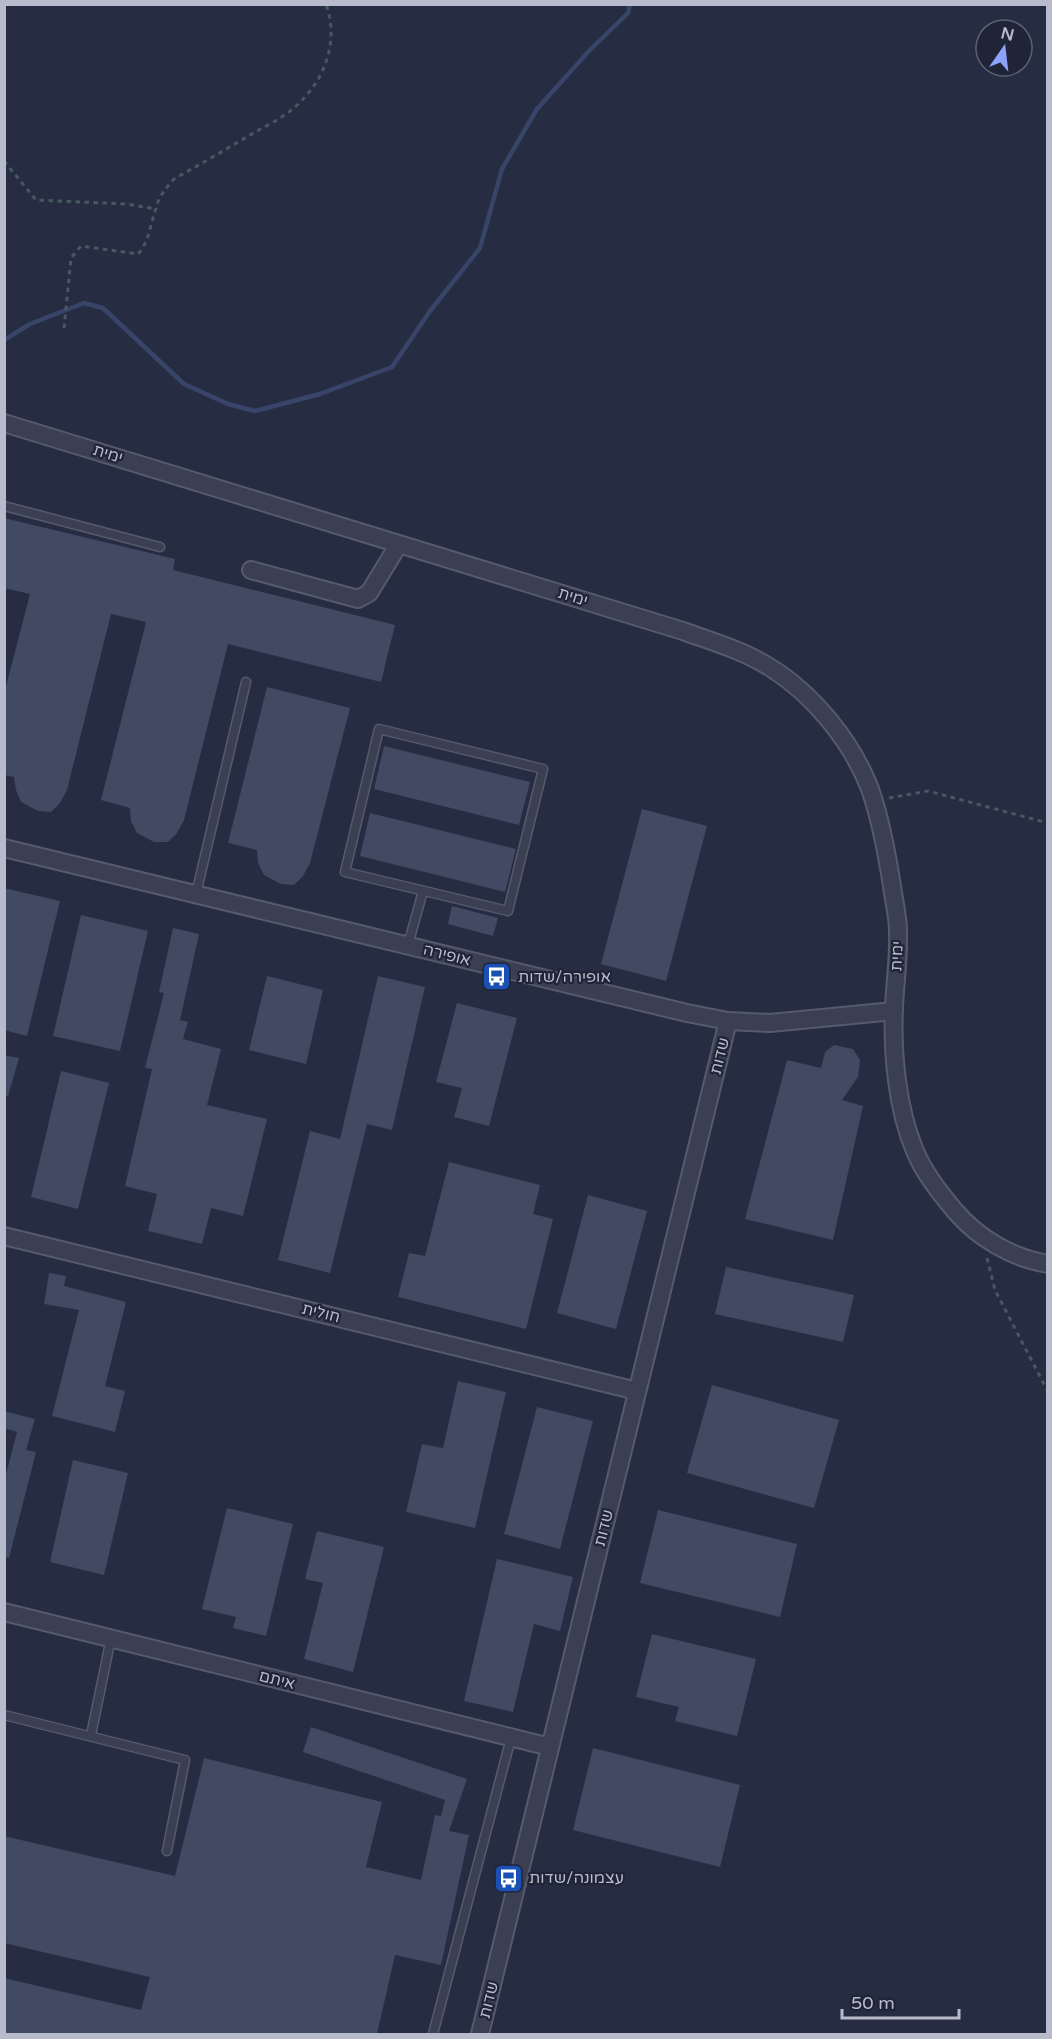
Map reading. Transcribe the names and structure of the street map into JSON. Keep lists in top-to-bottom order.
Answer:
{
  "streets": {
    "street": [
      "ימית",
      "אופירה",
      "שדות",
      "חולית",
      "איתם"
    ]
  },
  "crossings": [
    ["ימית", "אופירה"],
    ["אופירה", "שדות"],
    ["שדות", "חולית"],
    ["שדות", "איתם"]
  ],
  "places": {
    "bus stop": ["אופירה/שדות", "עצמונה/שדות"]
  },
  "scale_bar": "50 m",
  "north": "top"
}
